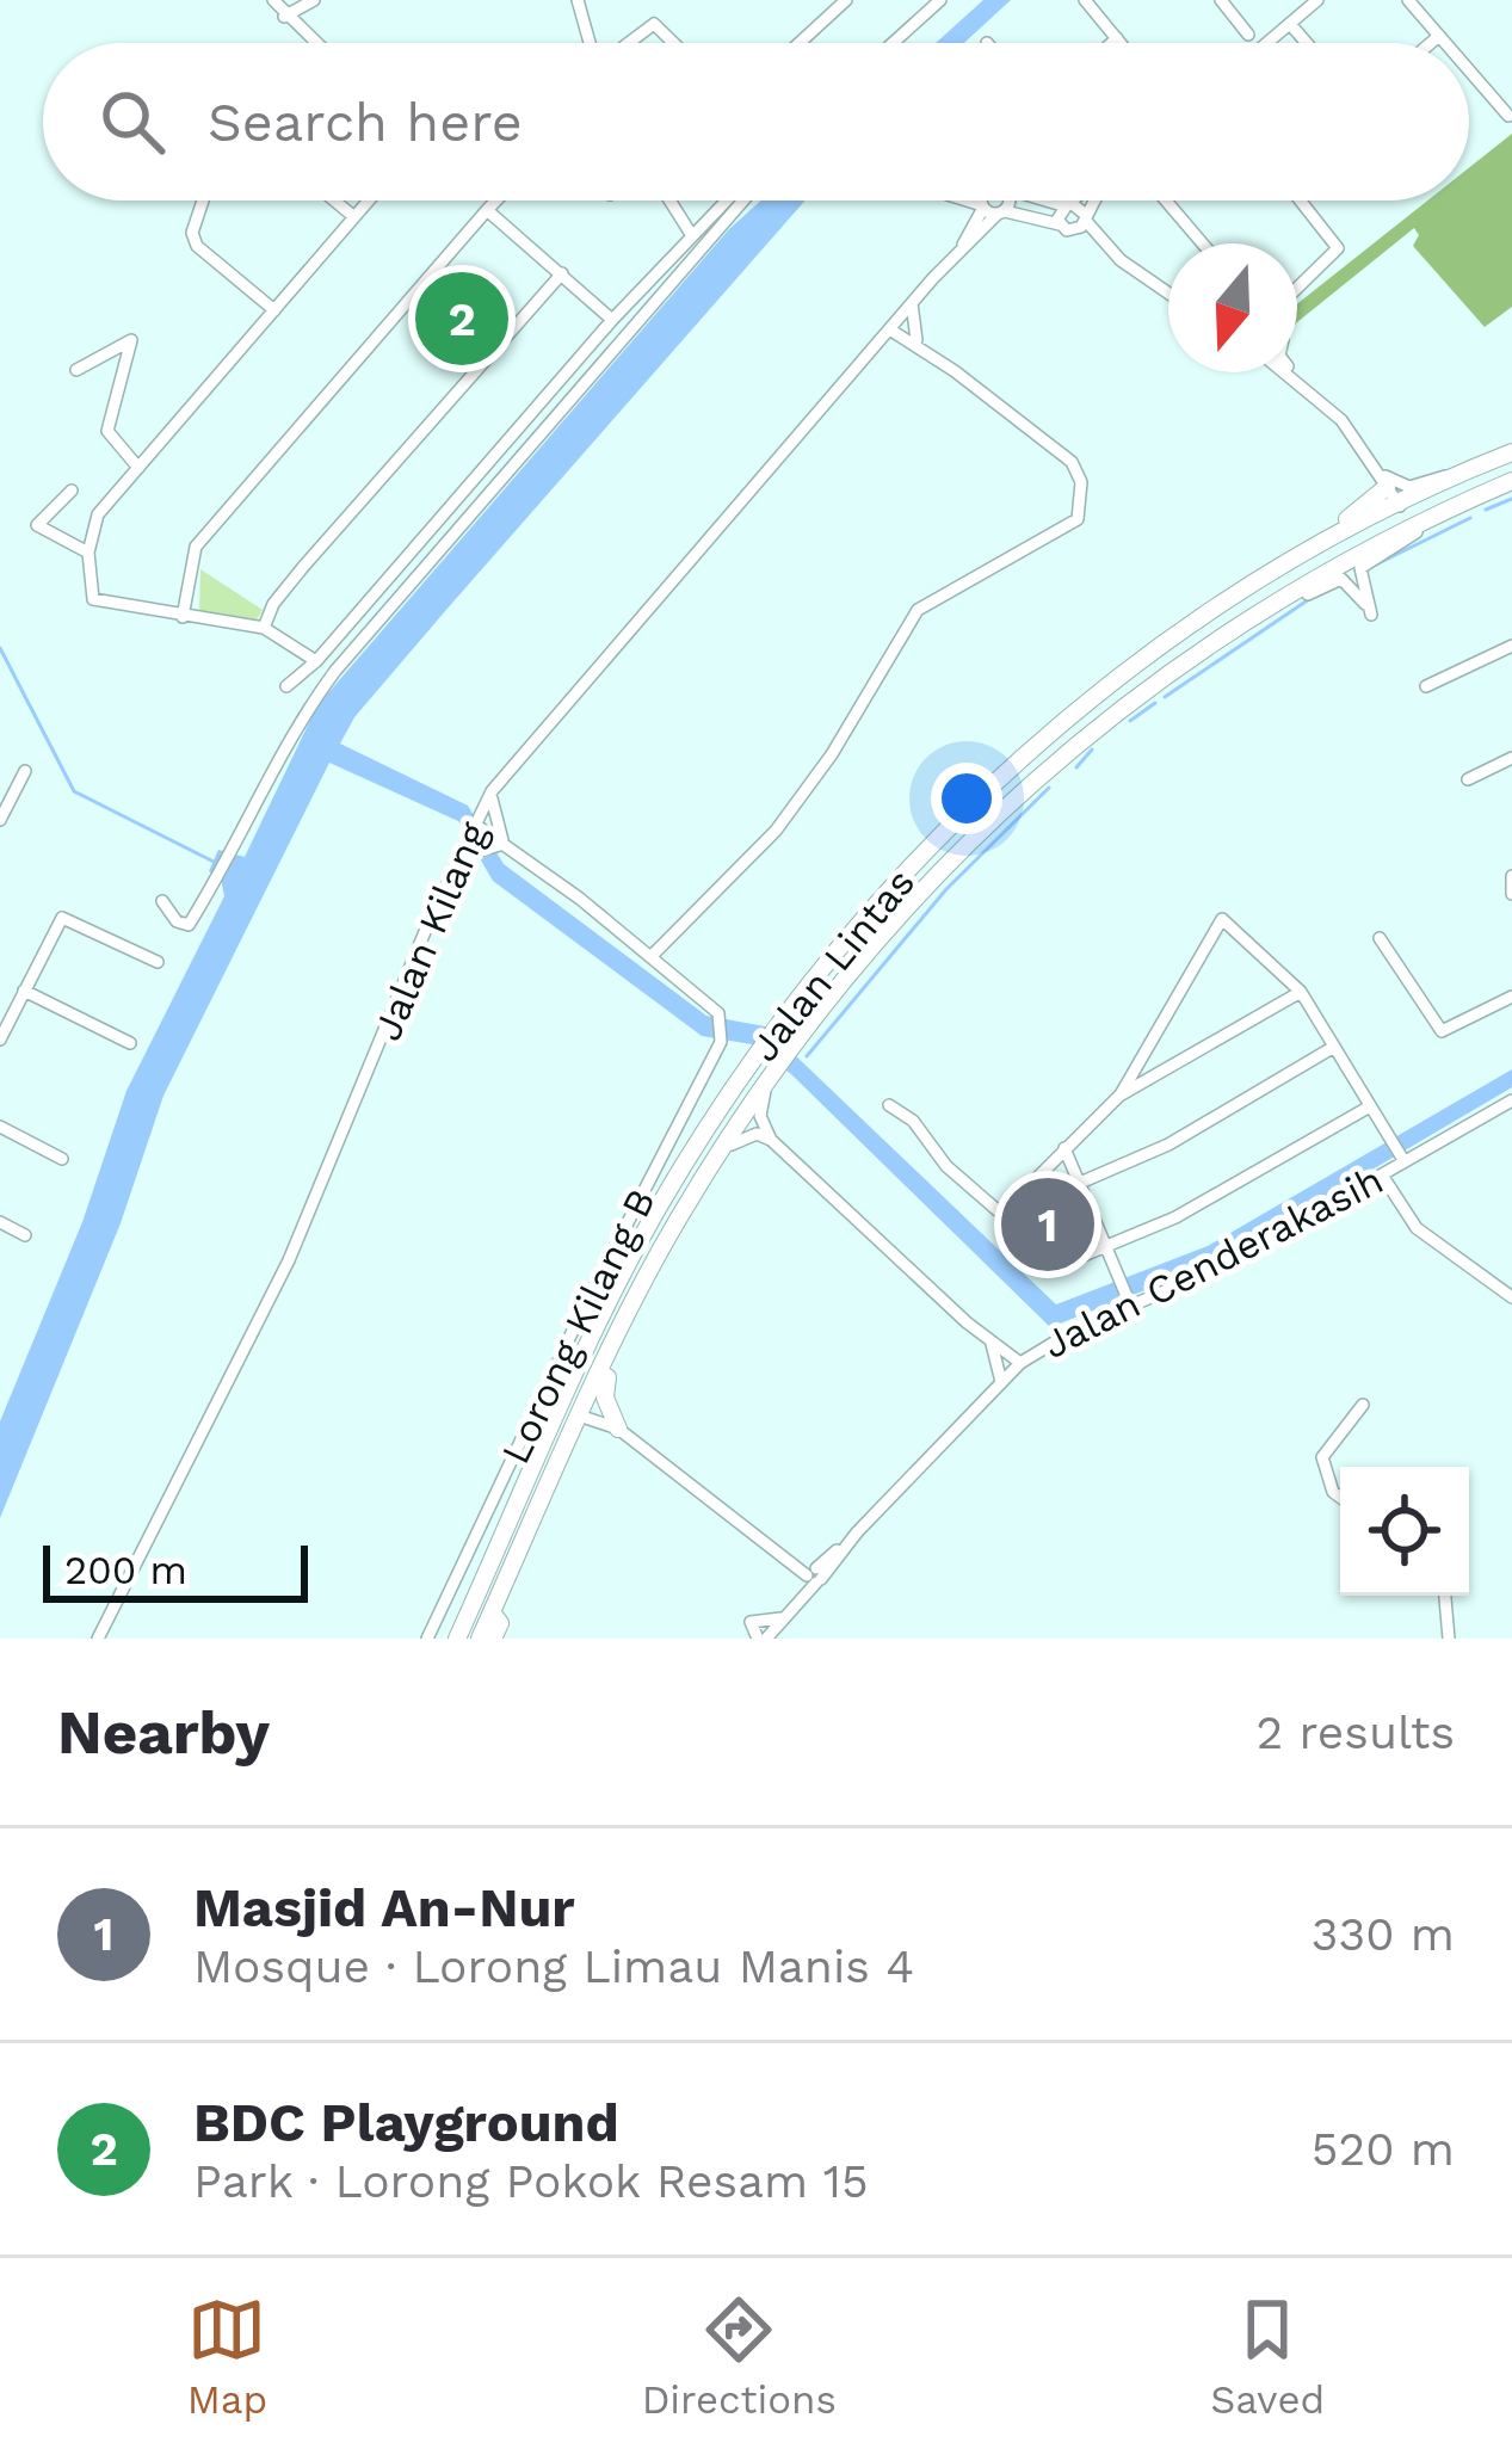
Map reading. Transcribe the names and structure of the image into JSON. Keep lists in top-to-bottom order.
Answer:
{
  "streets": {
    "highway": ["Jalan Lintas"],
    "street": ["Jalan Kilang", "Jalan Cenderakasih", "Lorong Kilang B"]
  },
  "scale_bar": "200 m",
  "north": "bottom",
  "page": {
    "search": "Search here",
    "pins": ["2", "1"],
    "scale": "200 m",
    "heading": ["Nearby", "2 results"],
    "list": [
      {
        "mark": "1",
        "name": "Masjid An-Nur",
        "note": "Mosque · Lorong Limau Manis 4",
        "value": "330 m"
      },
      {
        "mark": "2",
        "name": "BDC Playground",
        "note": "Park · Lorong Pokok Resam 15",
        "value": "520 m"
      }
    ],
    "nav": ["Map", "Directions", "Saved"]
  }
}
